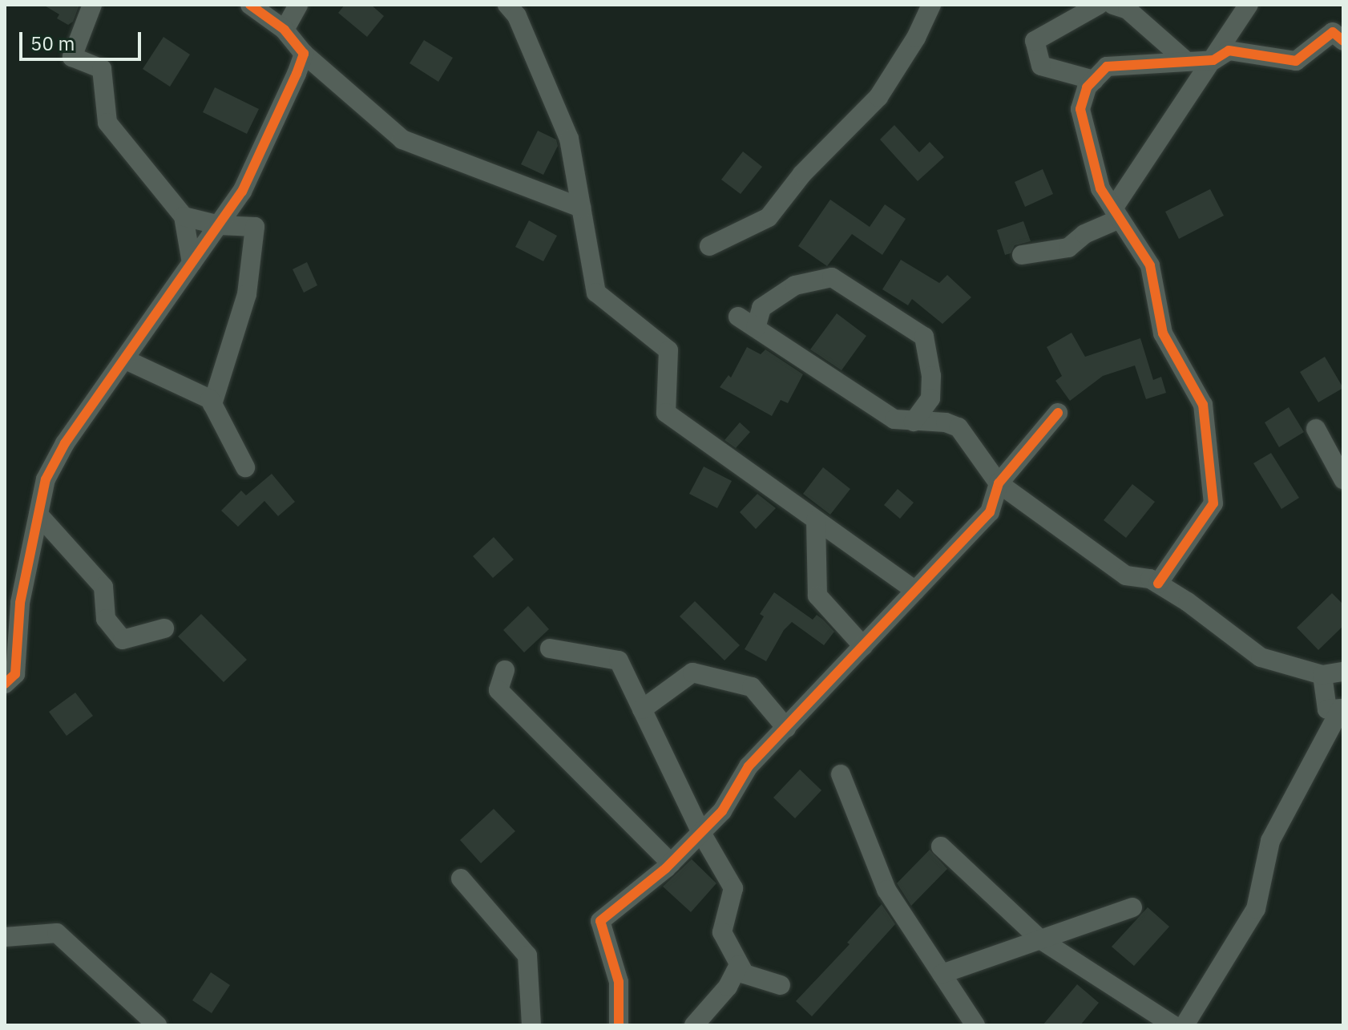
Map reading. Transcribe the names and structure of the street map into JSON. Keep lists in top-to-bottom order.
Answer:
{
  "scale_bar": "50 m"
}
